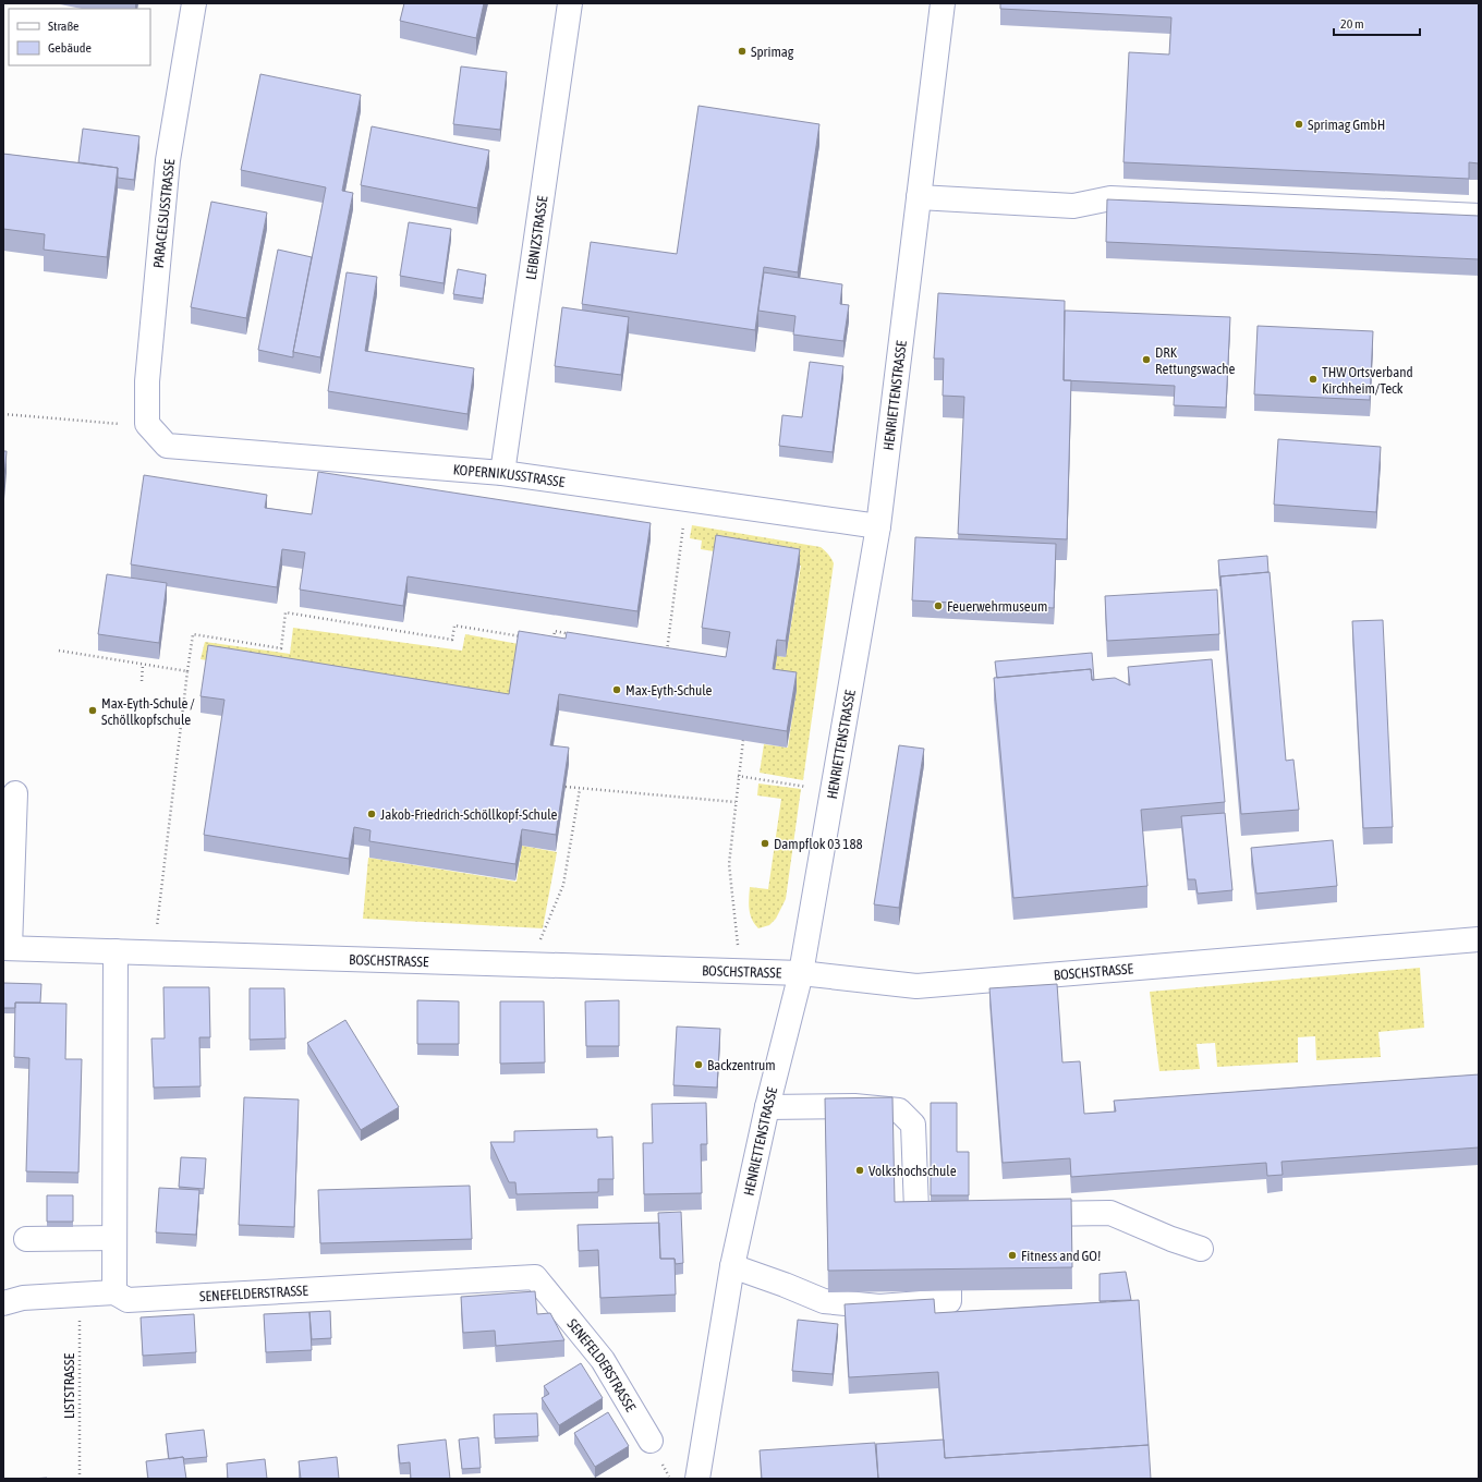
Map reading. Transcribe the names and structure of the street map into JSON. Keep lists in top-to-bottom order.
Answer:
{
  "streets": {
    "street": [
      "PARACELSUSSTRASSE",
      "LEIBNIZSTRASSE",
      "HENRIETTENSTRASSE",
      "KOPERNIKUSSTRASSE",
      "BOSCHSTRASSE",
      "SENEFELDERSTRASSE"
    ],
    "path": ["LISTSTRASSE"]
  },
  "crossings": [
    ["PARACELSUSSTRASSE", "KOPERNIKUSSTRASSE"],
    ["LEIBNIZSTRASSE", "KOPERNIKUSSTRASSE"],
    ["HENRIETTENSTRASSE", "KOPERNIKUSSTRASSE"],
    ["HENRIETTENSTRASSE", "BOSCHSTRASSE"]
  ],
  "places": [
    "Sprimag",
    "Sprimag GmbH",
    "DRK Rettungswache",
    "THW Ortsverband Kirchheim/Teck",
    "Feuerwehrmuseum",
    "Max-Eyth-Schule",
    "Max-Eyth-Schule / Schöllkopfschule",
    "Jakob-Friedrich-Schöllkopf-Schule",
    "Dampflok 03 188",
    "Backzentrum",
    "Volkshochschule",
    "Fitness and GO!"
  ],
  "legend": ["Straße", "Gebäude"],
  "scale_bar": "20 m"
}
